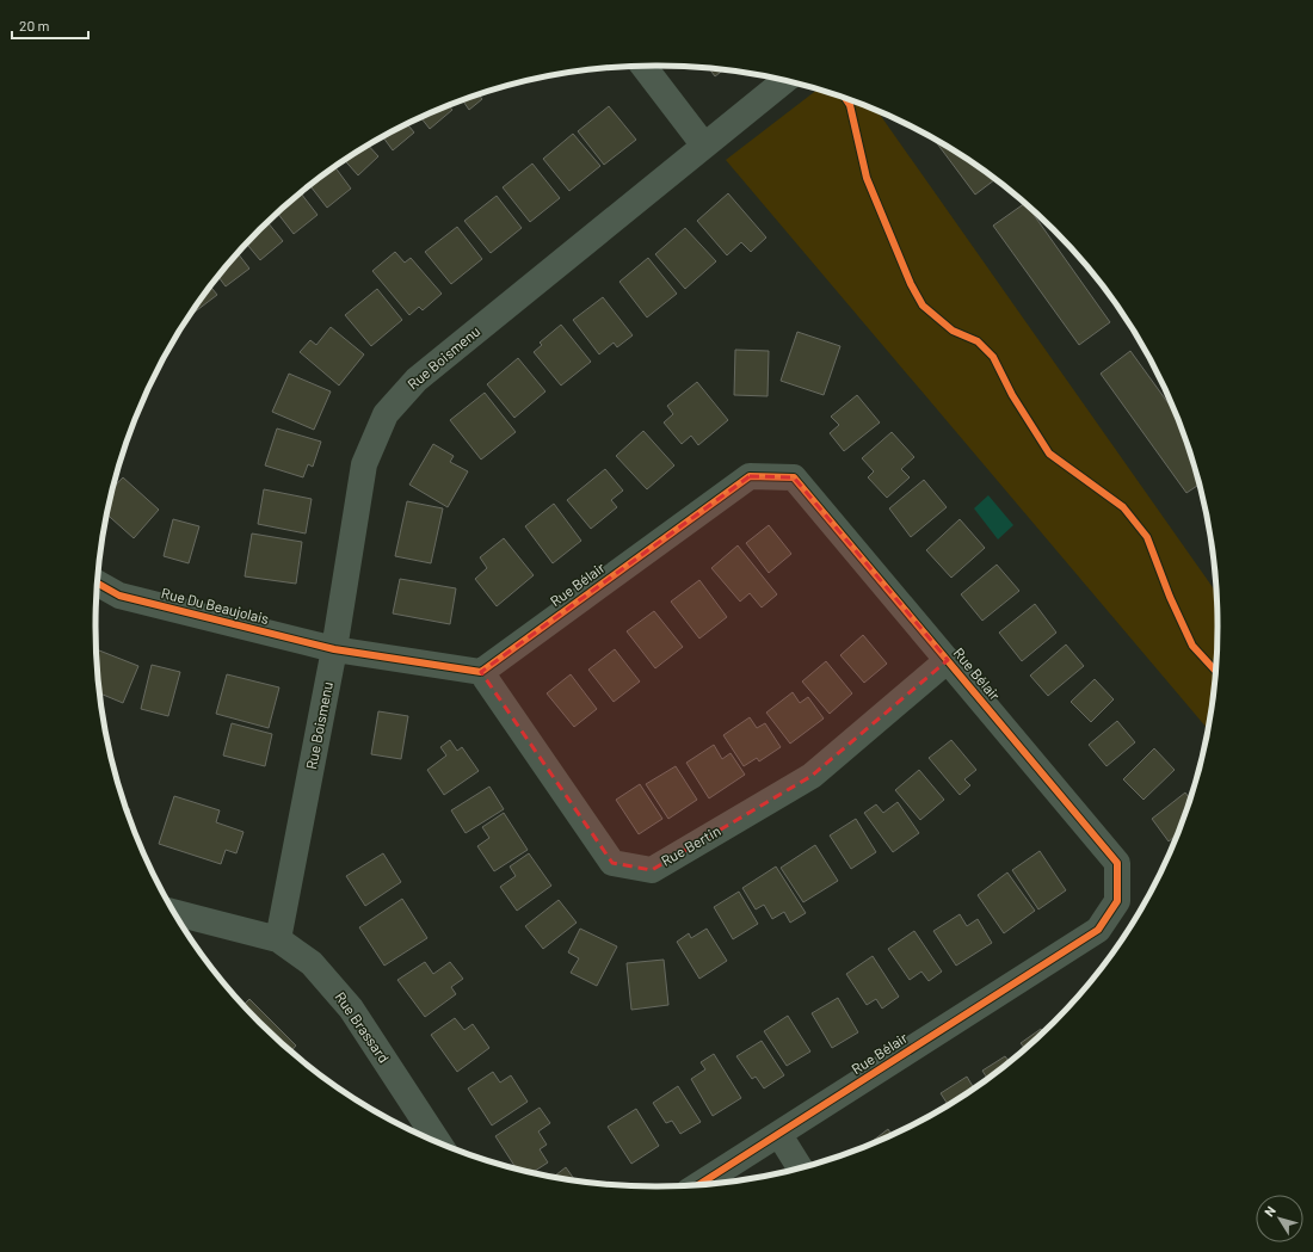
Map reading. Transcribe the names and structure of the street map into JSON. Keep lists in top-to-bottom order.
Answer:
{
  "streets": {
    "street": [
      "Rue Boismenu",
      "Rue Bélair",
      "Rue Du Beaujolais",
      "Rue Bertin",
      "Rue Brassard"
    ]
  },
  "crossings": [
    ["Rue Boismenu", "Rue Du Beaujolais"],
    ["Rue Boismenu", "Rue Brassard"],
    ["Rue Bélair", "Rue Bertin"]
  ],
  "scale_bar": "20 m",
  "north": "top left"
}
